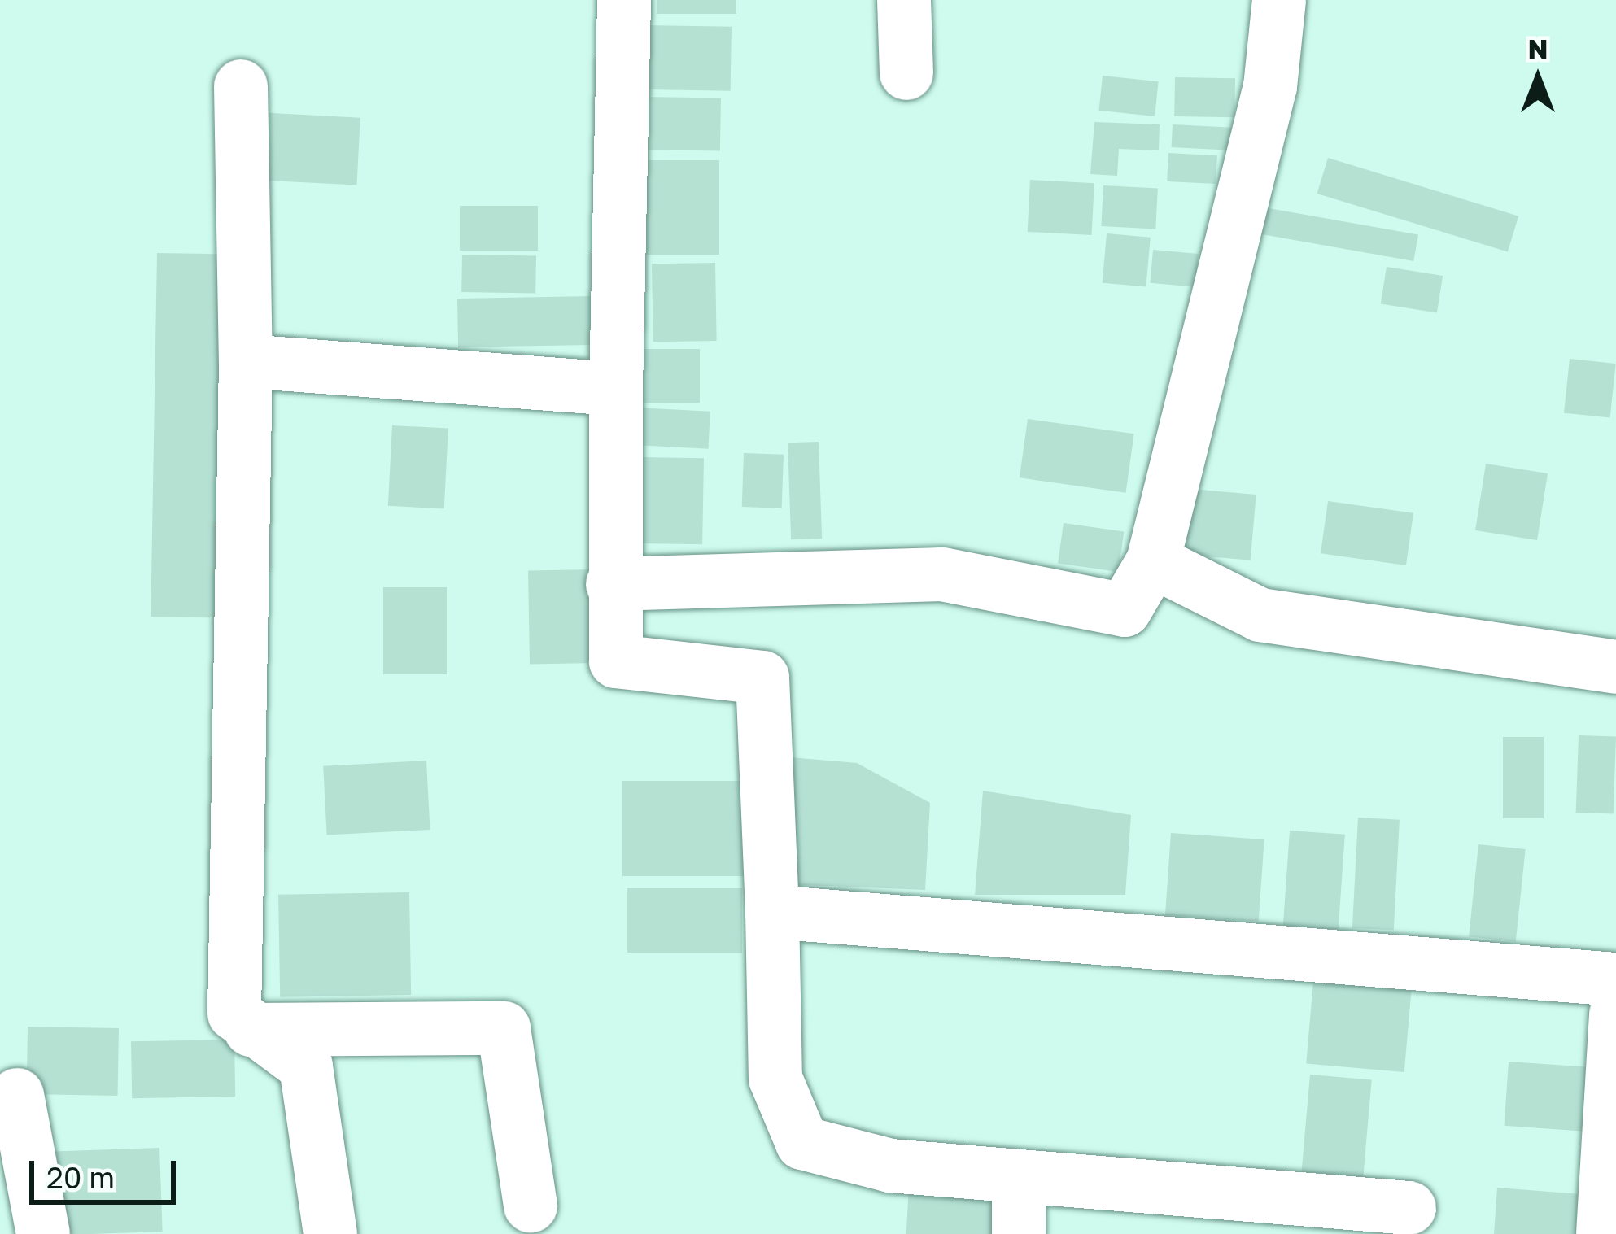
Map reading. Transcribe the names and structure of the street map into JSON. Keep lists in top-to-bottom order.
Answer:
{
  "scale_bar": "20 m",
  "north": "top"
}
